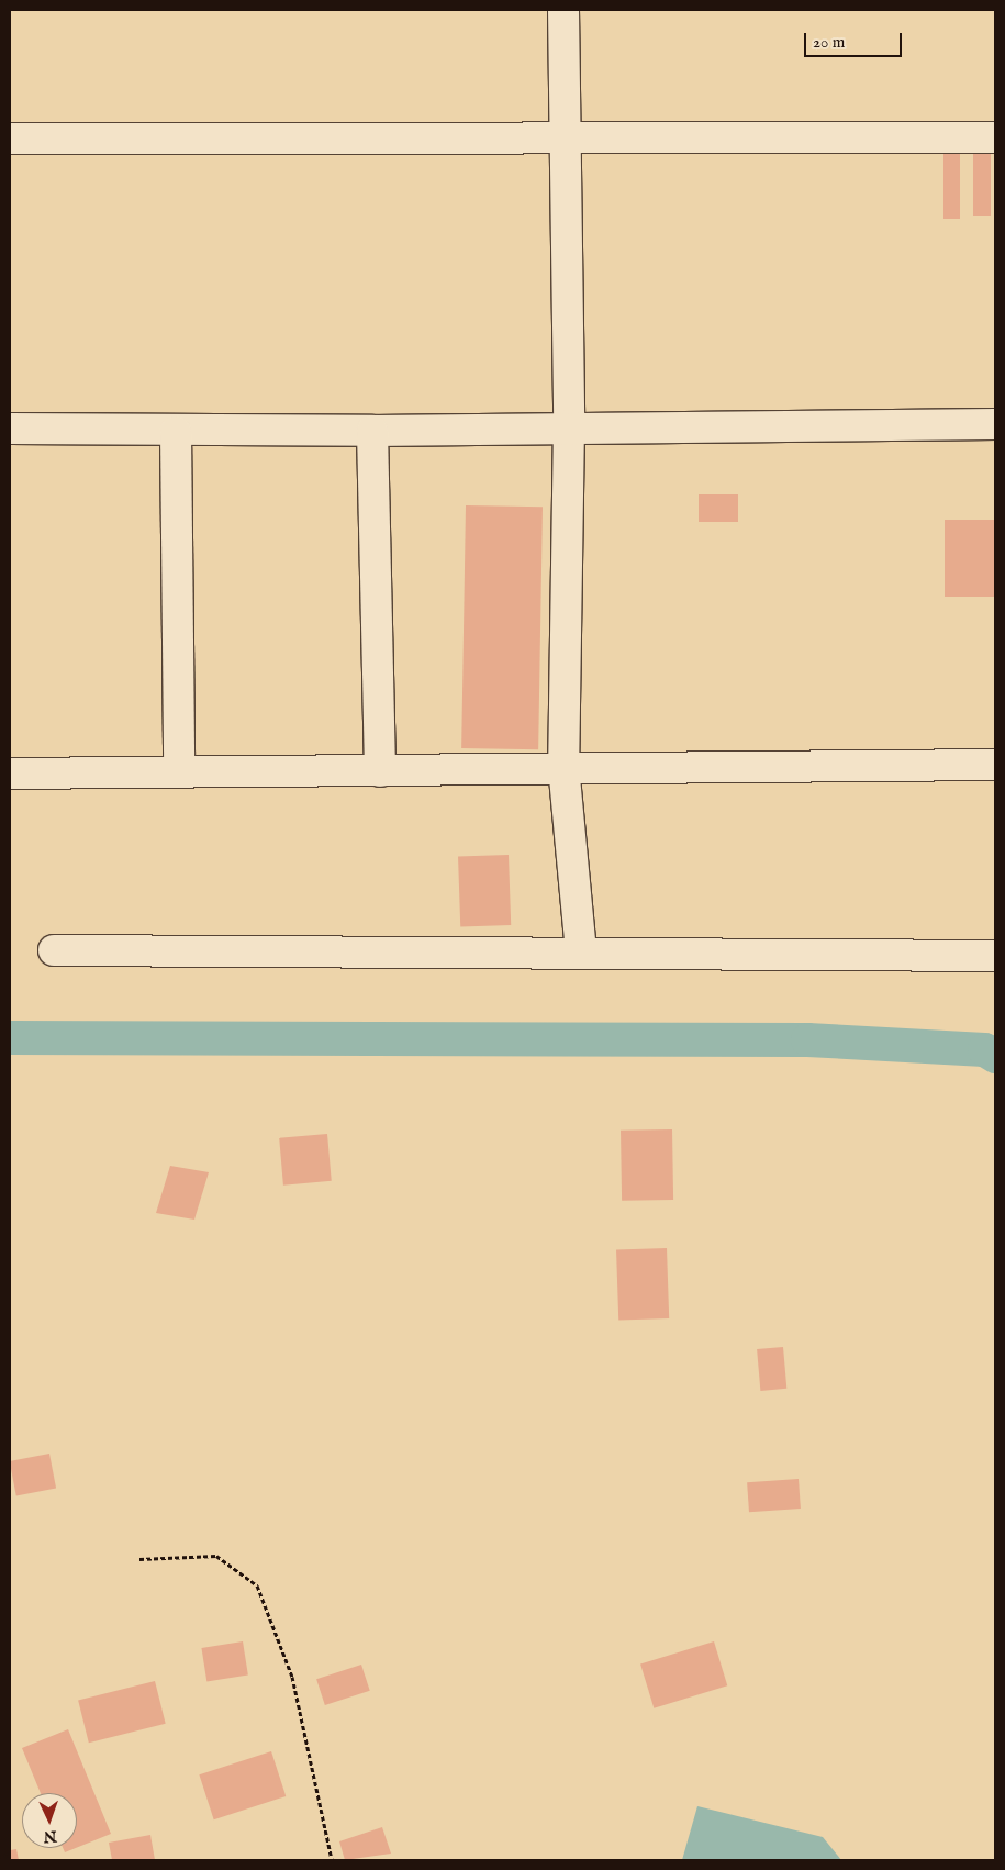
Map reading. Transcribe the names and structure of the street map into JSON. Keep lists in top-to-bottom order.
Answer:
{
  "scale_bar": "20 m",
  "north": "bottom"
}
